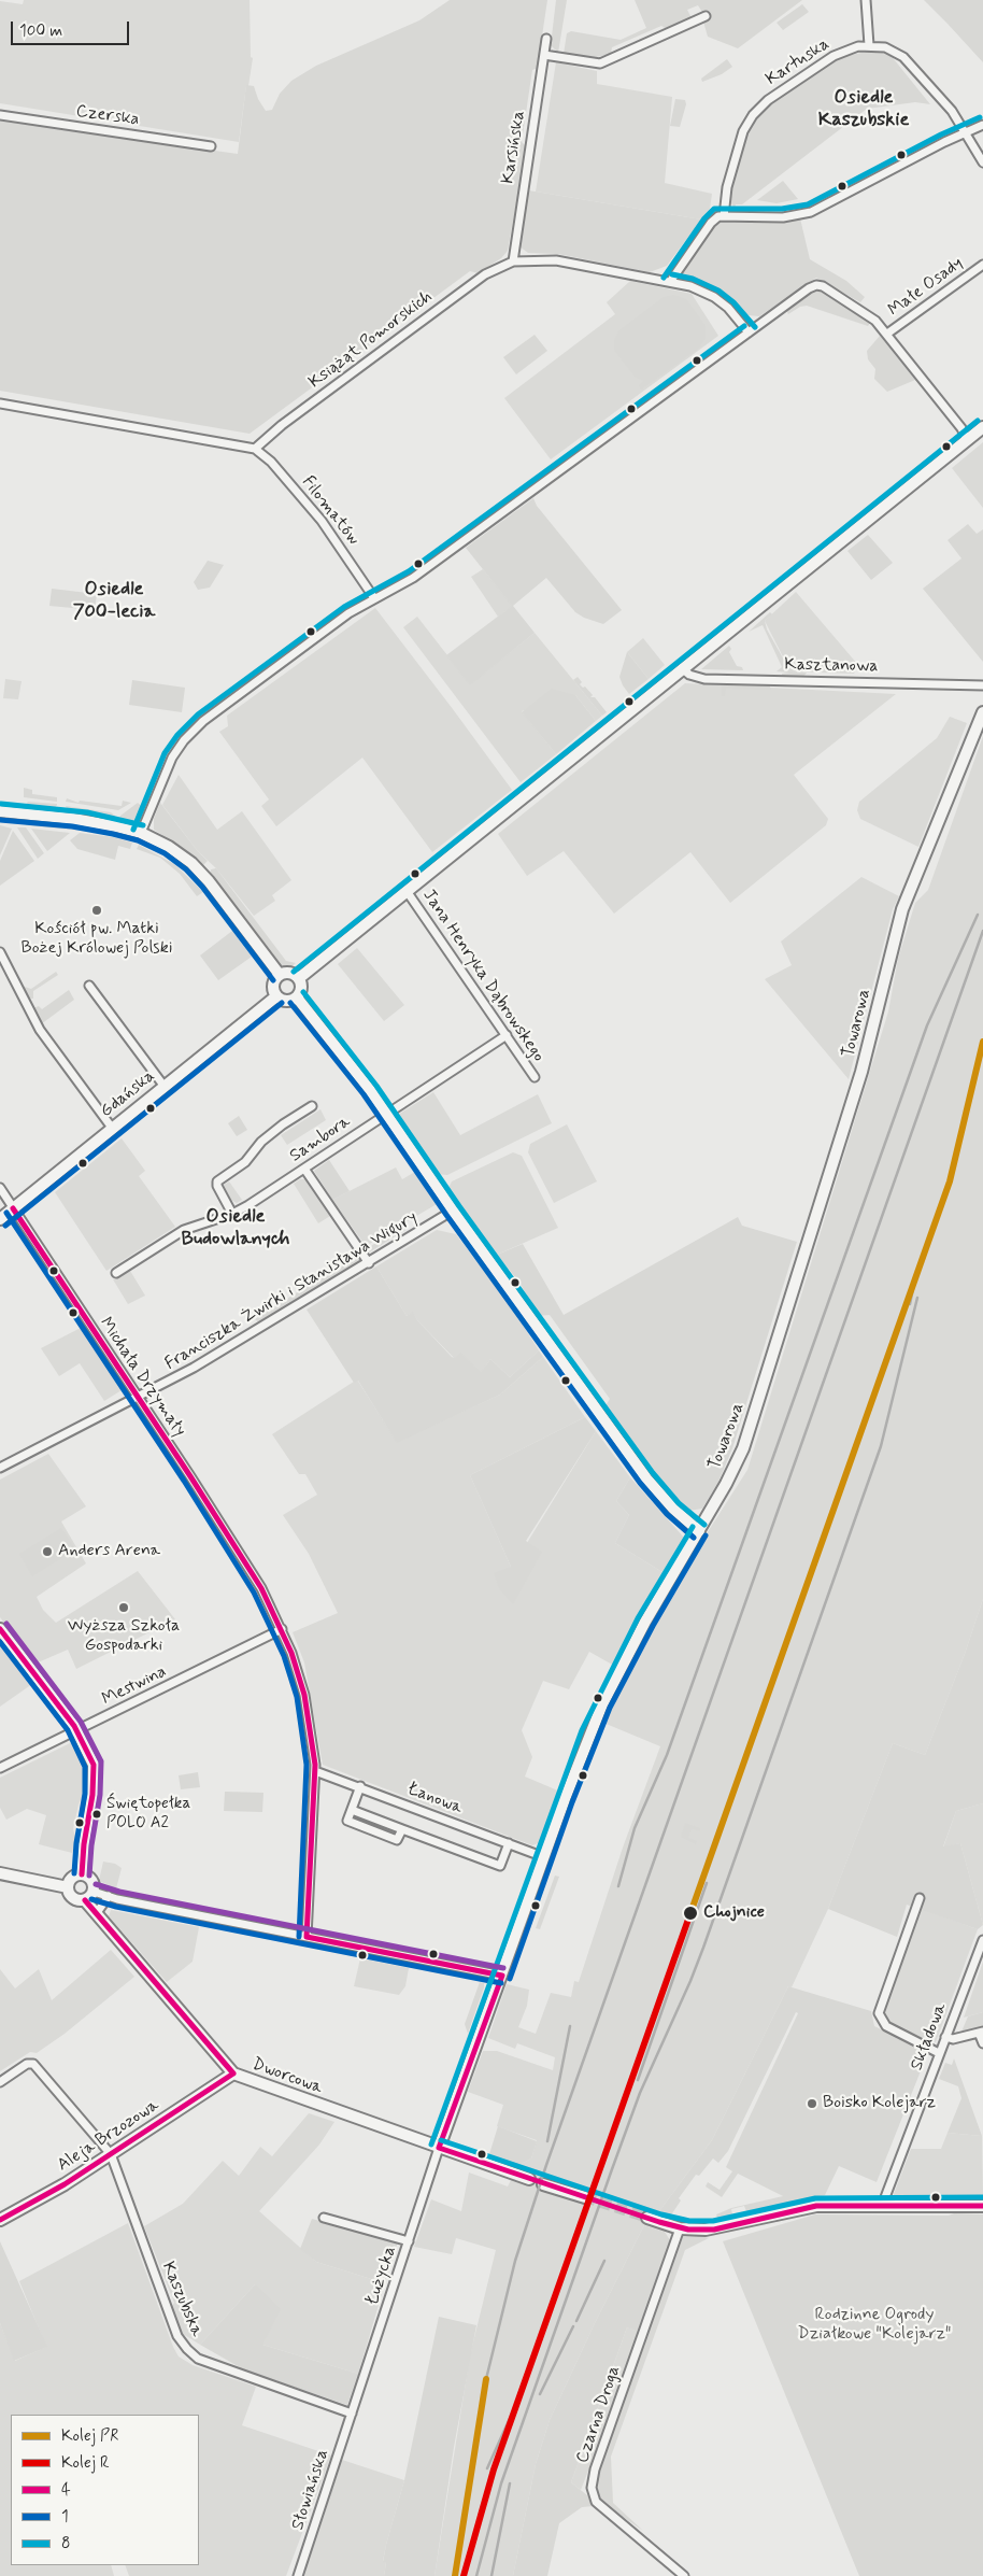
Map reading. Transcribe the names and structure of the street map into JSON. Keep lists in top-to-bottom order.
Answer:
{
  "streets": {
    "street": [
      "Kartuska",
      "Czerska",
      "Karsińska",
      "Małe Osady",
      "Książąt Pomorskich",
      "Filomatów",
      "Kasztanowa",
      "Jana Henryka Dąbrowskego",
      "Towarowa",
      "Gdańska",
      "Sambora",
      "Franciszka Żwirki i Stanisława Wigury",
      "Michała Drzymały",
      "Mestwina",
      "Łanowa",
      "Składowa",
      "Dworcowa",
      "Aleja Brzozowa",
      "Łużycka",
      "Kaszubska",
      "Czarna Droga",
      "Słowiańska"
    ]
  },
  "crossings": [
    ["Karsińska", "Książąt Pomorskich"],
    ["Książąt Pomorskich", "Filomatów"],
    ["Jana Henryka Dąbrowskego", "Sambora"],
    ["Towarowa", "Łanowa"],
    ["Towarowa", "Dworcowa"],
    ["Towarowa", "Łużycka"],
    ["Gdańska", "Michała Drzymały"],
    ["Franciszka Żwirki i Stanisława Wigury", "Michała Drzymały"],
    ["Michała Drzymały", "Mestwina"],
    ["Michała Drzymały", "Łanowa"],
    ["Dworcowa", "Aleja Brzozowa"],
    ["Dworcowa", "Łużycka"],
    ["Aleja Brzozowa", "Kaszubska"],
    ["Łużycka", "Kaszubska"],
    ["Łużycka", "Słowiańska"],
    ["Kaszubska", "Słowiańska"]
  ],
  "districts": ["Osiedle Kaszubskie", "Osiedle 700-lecia", "Osiedle Budowlanych"],
  "parks": ["Rodzinne Ogrody Działkowe \"Kolejarz\""],
  "places": [
    "Kościół pw. Matki Bożej Królowej Polski",
    "Anders Arena",
    "Wyższa Szkoła Gospodarki",
    "Świętopełka POLO A2",
    "Chojnice",
    "Boisko Kolejarz"
  ],
  "lines": [
    "transit line 8",
    "transit line 1",
    "rail line PR",
    "transit line 4",
    "rail line R"
  ],
  "legend": [
    "Kolej PR",
    "Kolej R",
    "4",
    "1",
    "8"
  ],
  "scale_bar": "100 m"
}
